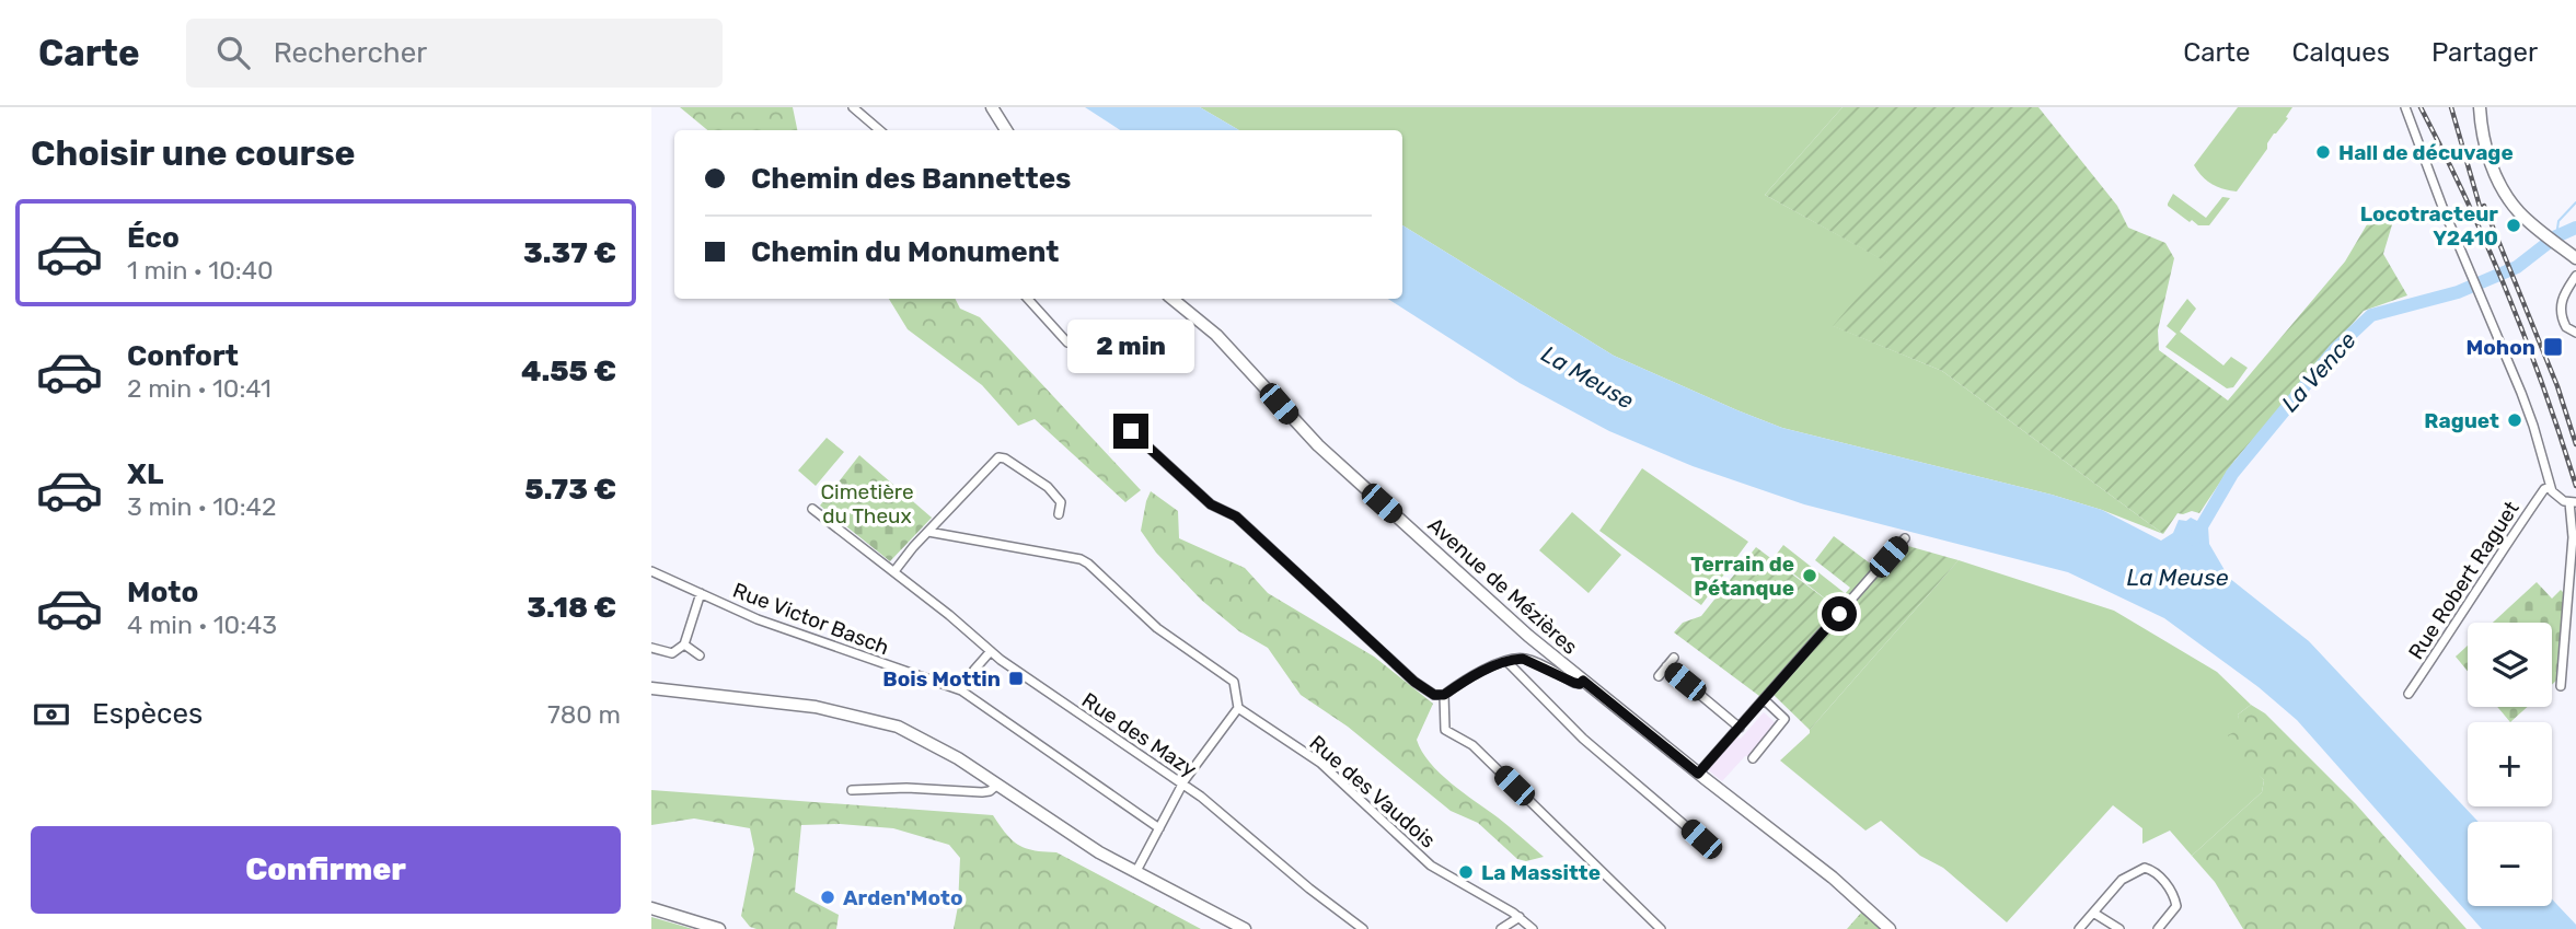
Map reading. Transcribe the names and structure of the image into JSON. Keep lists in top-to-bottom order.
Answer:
{
  "streets": {
    "main road": ["Avenue de Mézières"],
    "street": [
      "Rue Robert Raguet",
      "Rue Victor Basch",
      "Rue des Mazy",
      "Rue des Vaudois"
    ]
  },
  "water": ["La Vence", "La Meuse"],
  "parks": ["Cimetière du Theux"],
  "places": {
    "other": [
      "Hall de décuvage",
      "Locotracteur Y2410",
      "Raguet",
      "Terrain de Pétanque",
      "La Massitte",
      "Arden'Moto"
    ],
    "transit": ["Mohon", "Bois Mottin"]
  },
  "page": {
    "header": "Carte",
    "search": "Rechercher",
    "nav": ["Carte", "Calques", "Partager"],
    "heading": "Choisir une course",
    "banner": ["Chemin des Bannettes", "Chemin du Monument"],
    "list": [
      {
        "name": "Éco",
        "note": "1 min · 10:40",
        "value": "3.37 €"
      },
      {
        "name": "Confort",
        "note": "2 min · 10:41",
        "value": "4.55 €"
      },
      {
        "name": "XL",
        "note": "3 min · 10:42",
        "value": "5.73 €"
      },
      {
        "name": "Moto",
        "note": "4 min · 10:43",
        "value": "3.18 €"
      }
    ],
    "bubble": "2 min",
    "map_buttons": ["+", "−"],
    "pay": ["Espèces", "780 m"],
    "buttons": "Confirmer"
  }
}
